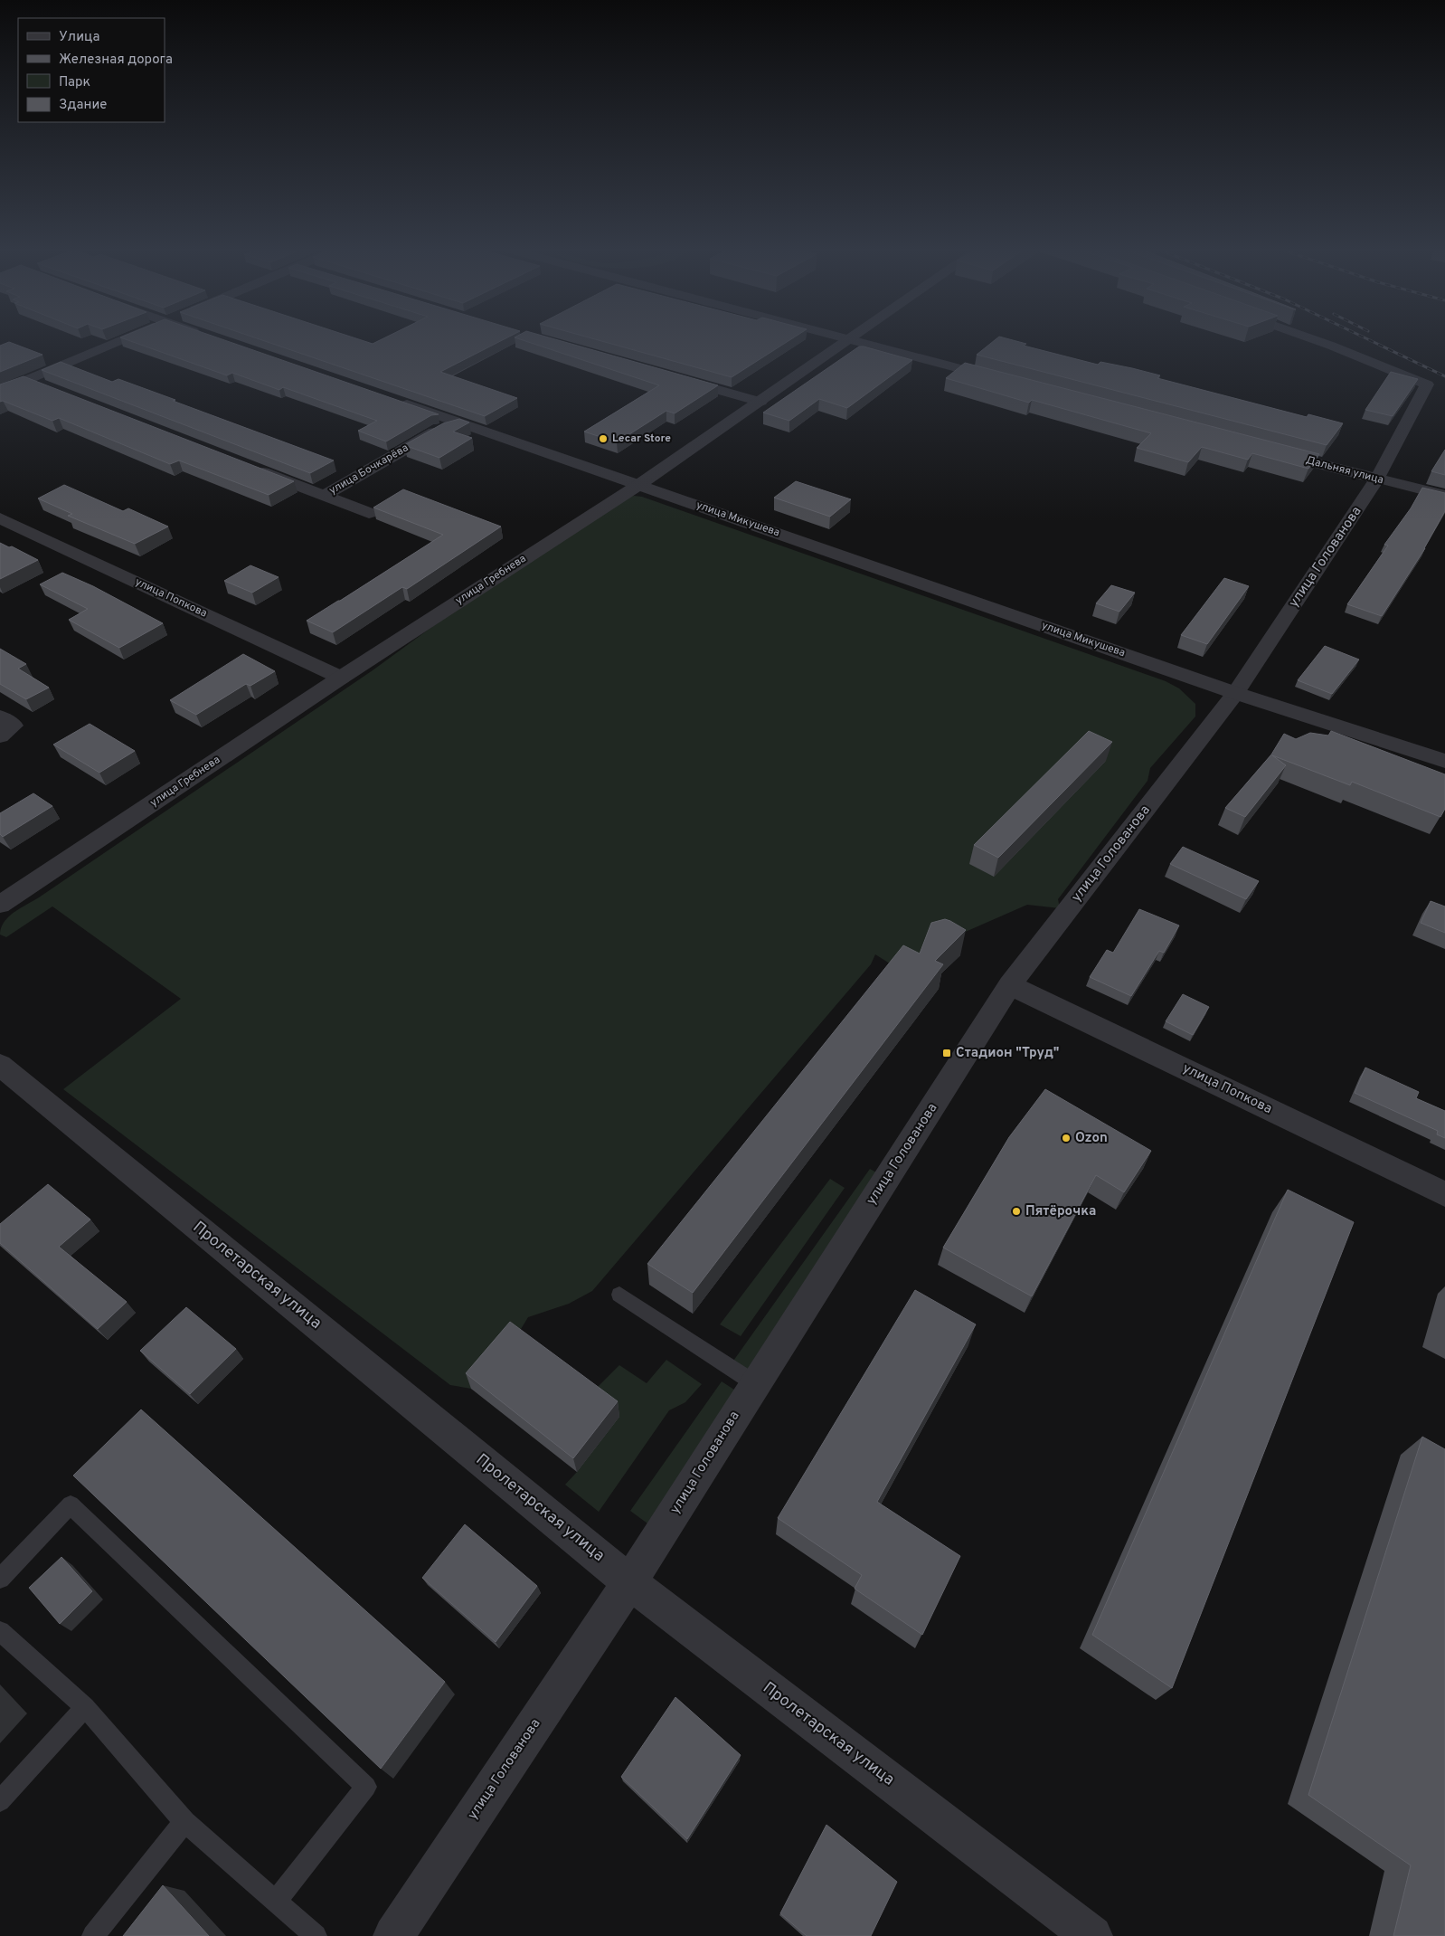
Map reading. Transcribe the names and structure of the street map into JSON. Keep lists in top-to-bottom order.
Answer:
{
  "streets": {
    "street": [
      "улица Бочкарёва",
      "Дальняя улица",
      "улица Микушева",
      "улица Голованова",
      "улица Гребнева",
      "улица Попкова",
      "Пролетарская улица"
    ]
  },
  "crossings": [
    ["улица Бочкарёва", "улица Микушева"],
    ["Дальняя улица", "улица Голованова"],
    ["улица Микушева", "улица Голованова"],
    ["улица Микушева", "улица Гребнева"],
    ["улица Голованова", "улица Попкова"],
    ["улица Голованова", "Пролетарская улица"],
    ["улица Гребнева", "улица Попкова"]
  ],
  "places": {
    "other": ["Lecar Store", "Ozon", "Пятёрочка"],
    "transit": ["Стадион \"Труд\""]
  },
  "legend": [
    "Улица",
    "Железная дорога",
    "Парк",
    "Здание"
  ]
}
